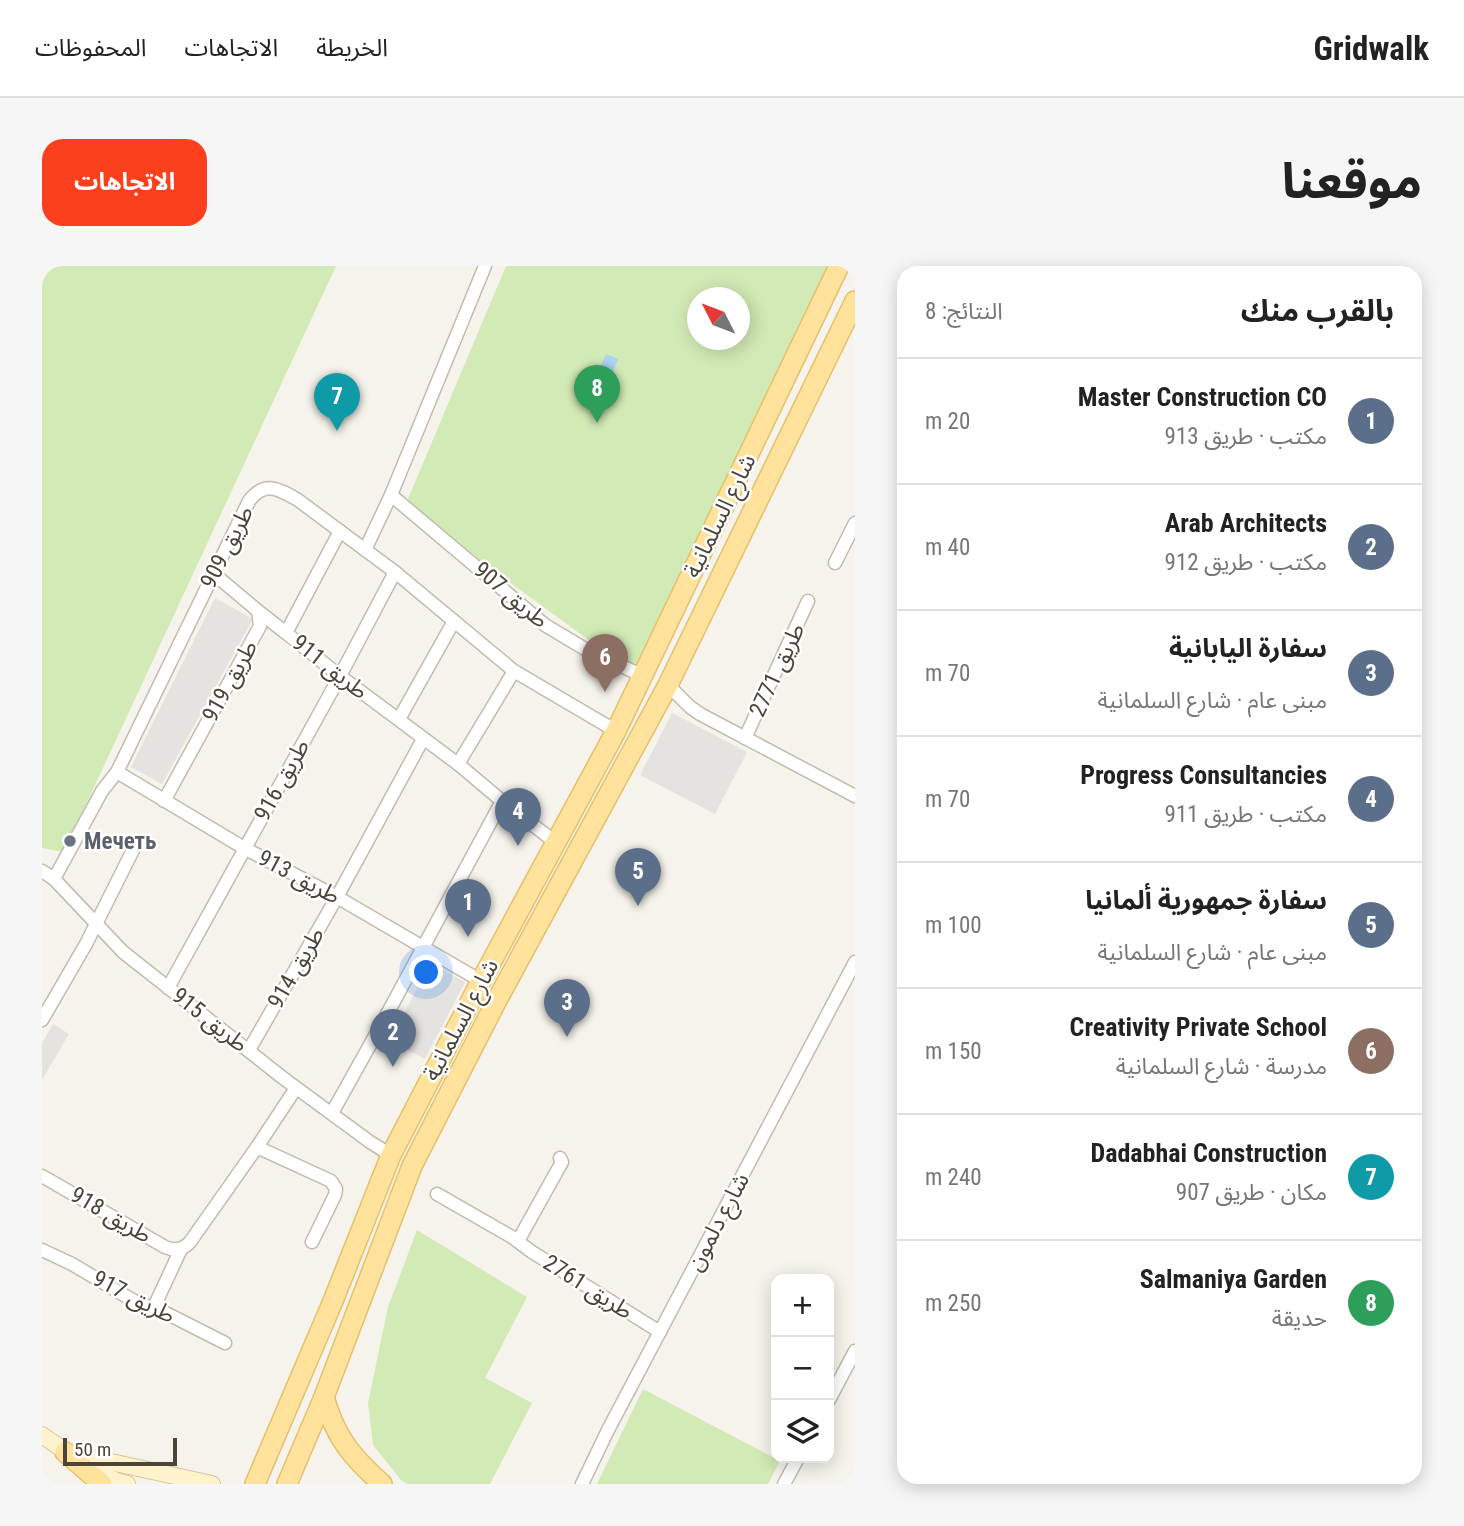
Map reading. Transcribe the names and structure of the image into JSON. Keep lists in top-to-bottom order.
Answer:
{
  "streets": {
    "main road": ["شارع السلمانية"],
    "street": [
      "طريق 909",
      "طريق 907",
      "طريق 911",
      "طريق 2771",
      "طريق 919",
      "طريق 916",
      "طريق 913",
      "طريق 914",
      "طريق 915",
      "طريق 918",
      "شارع دلمون",
      "طريق 2761",
      "طريق 917"
    ]
  },
  "crossings": [
    ["شارع السلمانية", "طريق 909"],
    ["شارع السلمانية", "طريق 907"],
    ["شارع السلمانية", "طريق 911"],
    ["شارع السلمانية", "طريق 2771"],
    ["شارع السلمانية", "طريق 913"],
    ["شارع السلمانية", "طريق 915"],
    ["طريق 909", "طريق 911"],
    ["طريق 909", "طريق 919"],
    ["طريق 909", "طريق 916"],
    ["طريق 909", "طريق 913"],
    ["طريق 909", "طريق 915"],
    ["طريق 911", "طريق 916"],
    ["طريق 911", "طريق 914"],
    ["طريق 919", "طريق 913"],
    ["طريق 916", "طريق 913"],
    ["طريق 916", "طريق 915"],
    ["طريق 913", "طريق 914"],
    ["طريق 914", "طريق 915"],
    ["طريق 915", "طريق 918"],
    ["طريق 918", "طريق 917"],
    ["شارع دلمون", "طريق 2761"]
  ],
  "places": ["Мечеть"],
  "scale_bar": "50 m",
  "north": "top left",
  "page": {
    "header": "Gridwalk",
    "nav": ["الخريطة", "الاتجاهات", "المحفوظات"],
    "title": "موقعنا",
    "buttons": "الاتجاهات",
    "heading": ["بالقرب منك", "النتائج: 8"],
    "list": [
      {
        "mark": "1",
        "name": "Master Construction CO",
        "note": "مكتب · طريق 913",
        "value": "20 m"
      },
      {
        "mark": "2",
        "name": "Arab Architects",
        "note": "مكتب · طريق 912",
        "value": "40 m"
      },
      {
        "mark": "3",
        "name": "سفارة اليابانية",
        "note": "مبنى عام · شارع السلمانية",
        "value": "70 m"
      },
      {
        "mark": "4",
        "name": "Progress Consultancies",
        "note": "مكتب · طريق 911",
        "value": "70 m"
      },
      {
        "mark": "5",
        "name": "سفارة جمهورية ألمانيا",
        "note": "مبنى عام · شارع السلمانية",
        "value": "100 m"
      },
      {
        "mark": "6",
        "name": "Creativity Private School",
        "note": "مدرسة · شارع السلمانية",
        "value": "150 m"
      },
      {
        "mark": "7",
        "name": "Dadabhai Construction",
        "note": "مكان · طريق 907",
        "value": "240 m"
      },
      {
        "mark": "8",
        "name": "Salmaniya Garden",
        "note": "حديقة",
        "value": "250 m"
      }
    ],
    "pins": [
      "8",
      "7",
      "6",
      "4",
      "5",
      "1",
      "3",
      "2"
    ],
    "map_buttons": ["+", "−"],
    "scale": "50 m"
  }
}
